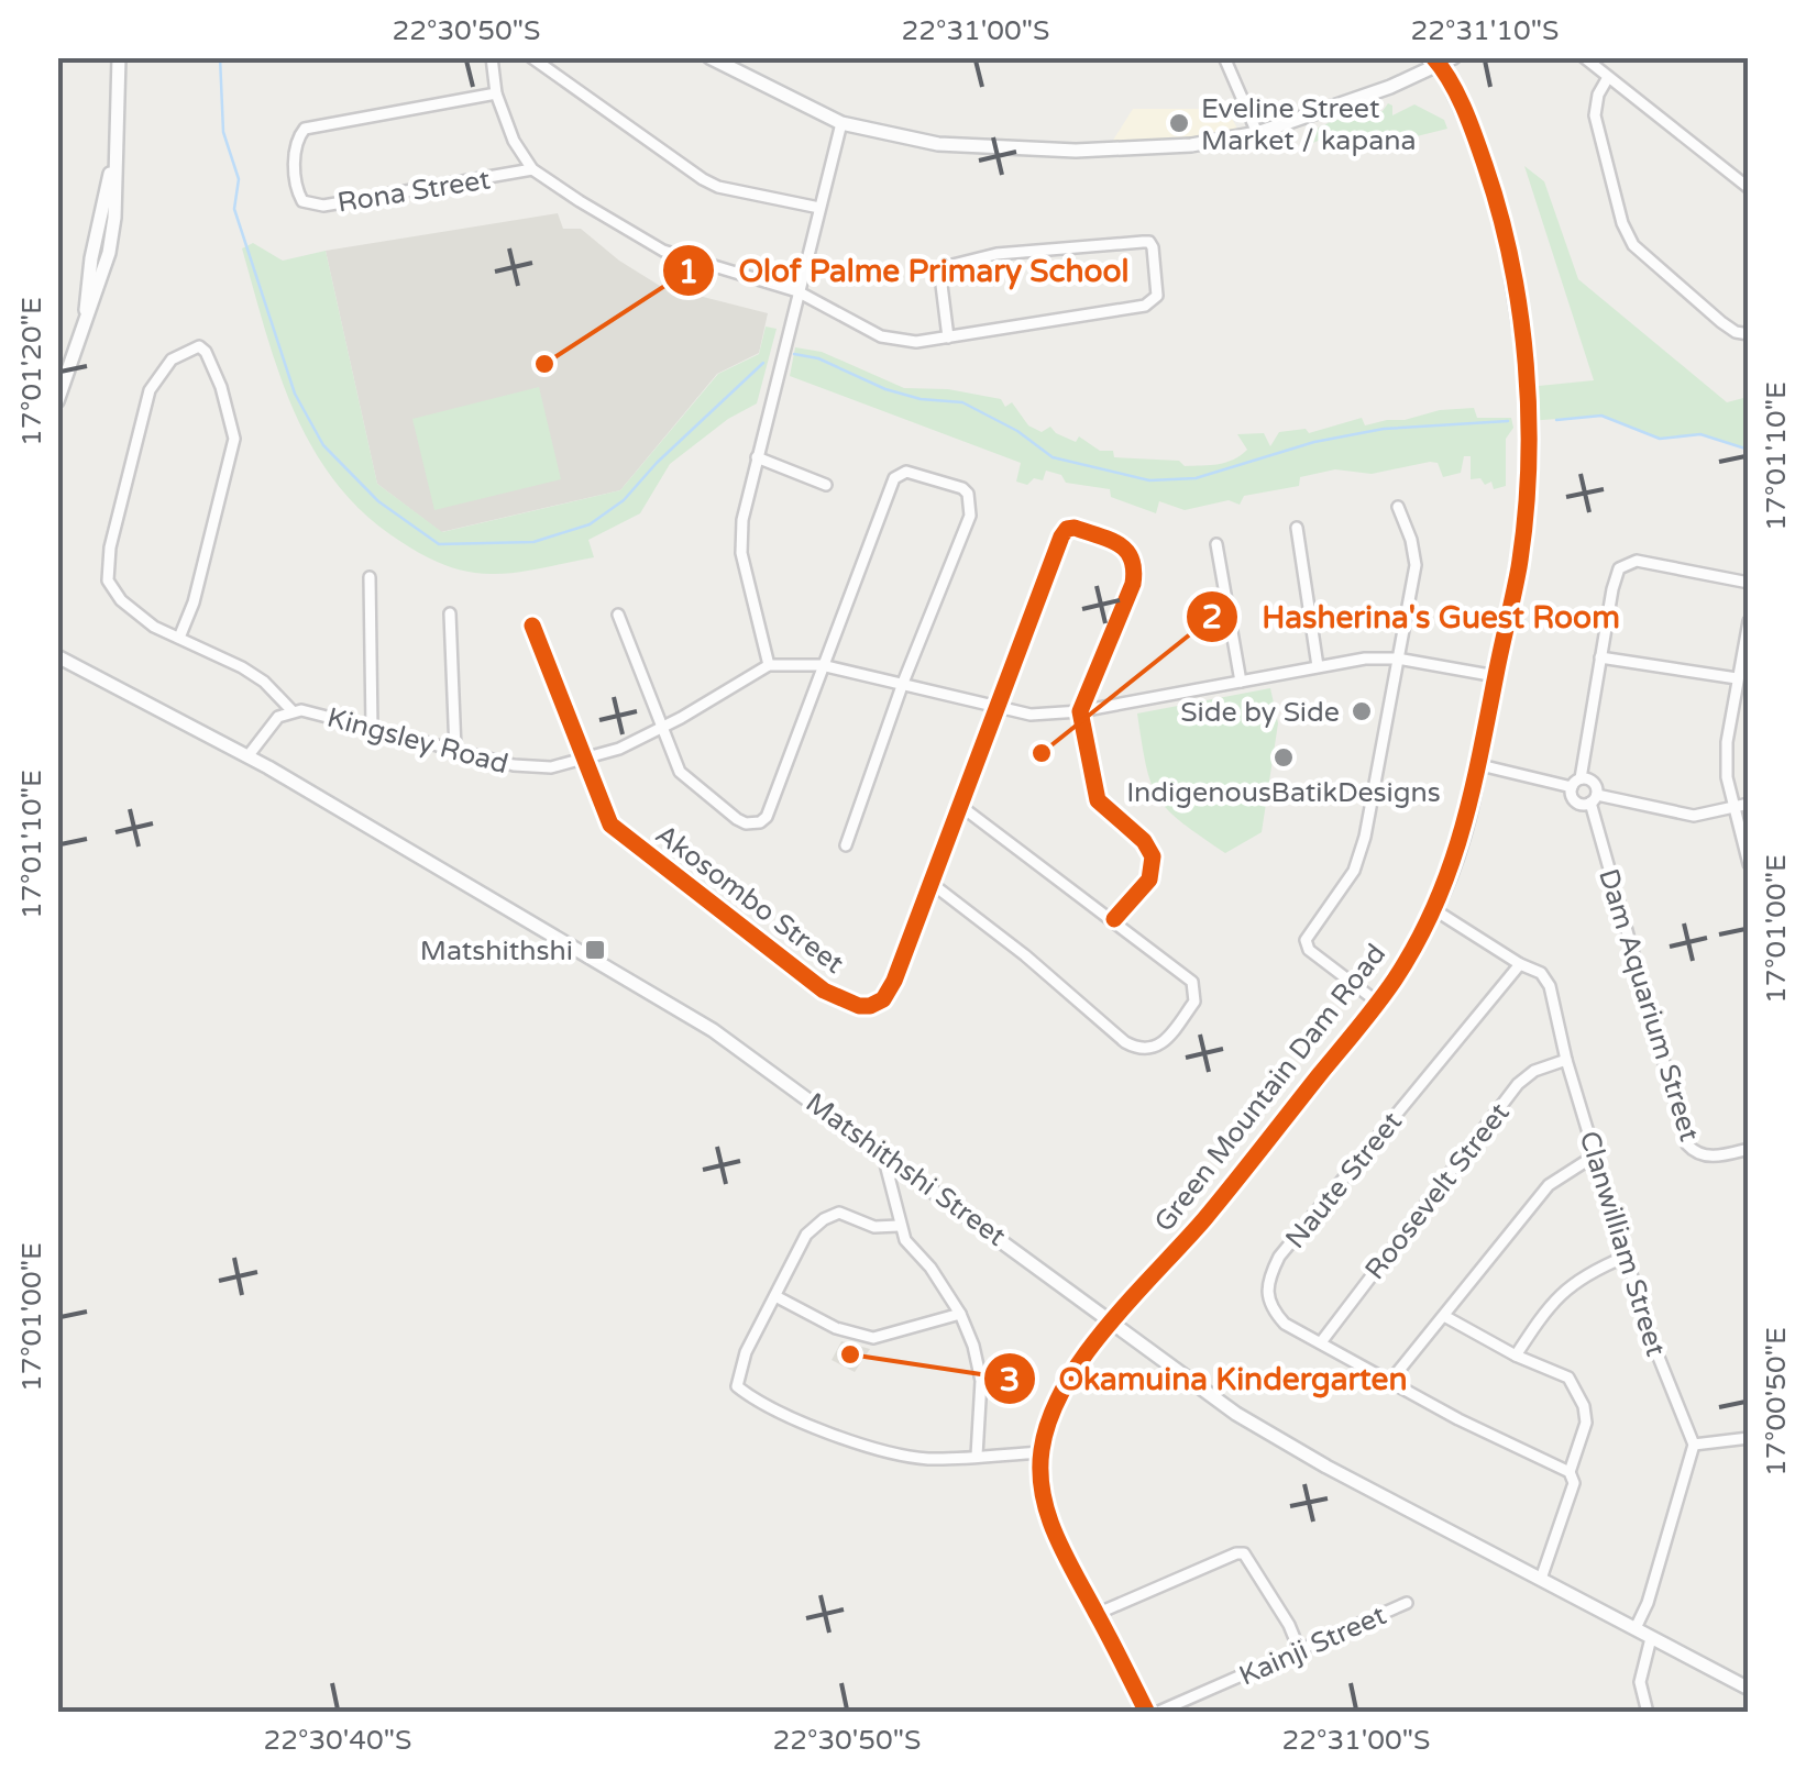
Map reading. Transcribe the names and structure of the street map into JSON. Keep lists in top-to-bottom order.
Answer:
{
  "streets": {
    "street": [
      "Rona Street",
      "Kingsley Road",
      "Akosombo Street",
      "Dam Aquarium Street",
      "Green Mountain Dam Road",
      "Matshithshi Street",
      "Naute Street",
      "Roosevelt Street",
      "Clanwilliam Street",
      "Kainji Street"
    ]
  },
  "crossings": [
    ["Kingsley Road", "Akosombo Street"],
    ["Kingsley Road", "Matshithshi Street"],
    ["Green Mountain Dam Road", "Matshithshi Street"],
    ["Green Mountain Dam Road", "Clanwilliam Street"],
    ["Naute Street", "Roosevelt Street"],
    ["Naute Street", "Clanwilliam Street"],
    ["Roosevelt Street", "Clanwilliam Street"]
  ],
  "places": {
    "other": [
      "Eveline Street Market / kapana",
      "Olof Palme Primary School",
      "Side by Side",
      "Hasherina's Guest Room",
      "IndigenousBatikDesigns",
      "Okamuina Kindergarten"
    ],
    "transit": ["Matshithshi"]
  },
  "coordinates": [
    "22°30'50\"S",
    "22°31'00\"S",
    "22°31'10\"S",
    "17°01'20\"E",
    "17°01'10\"E",
    "17°01'00\"E",
    "17°00'50\"E",
    "22°30'40\"S"
  ]
}
